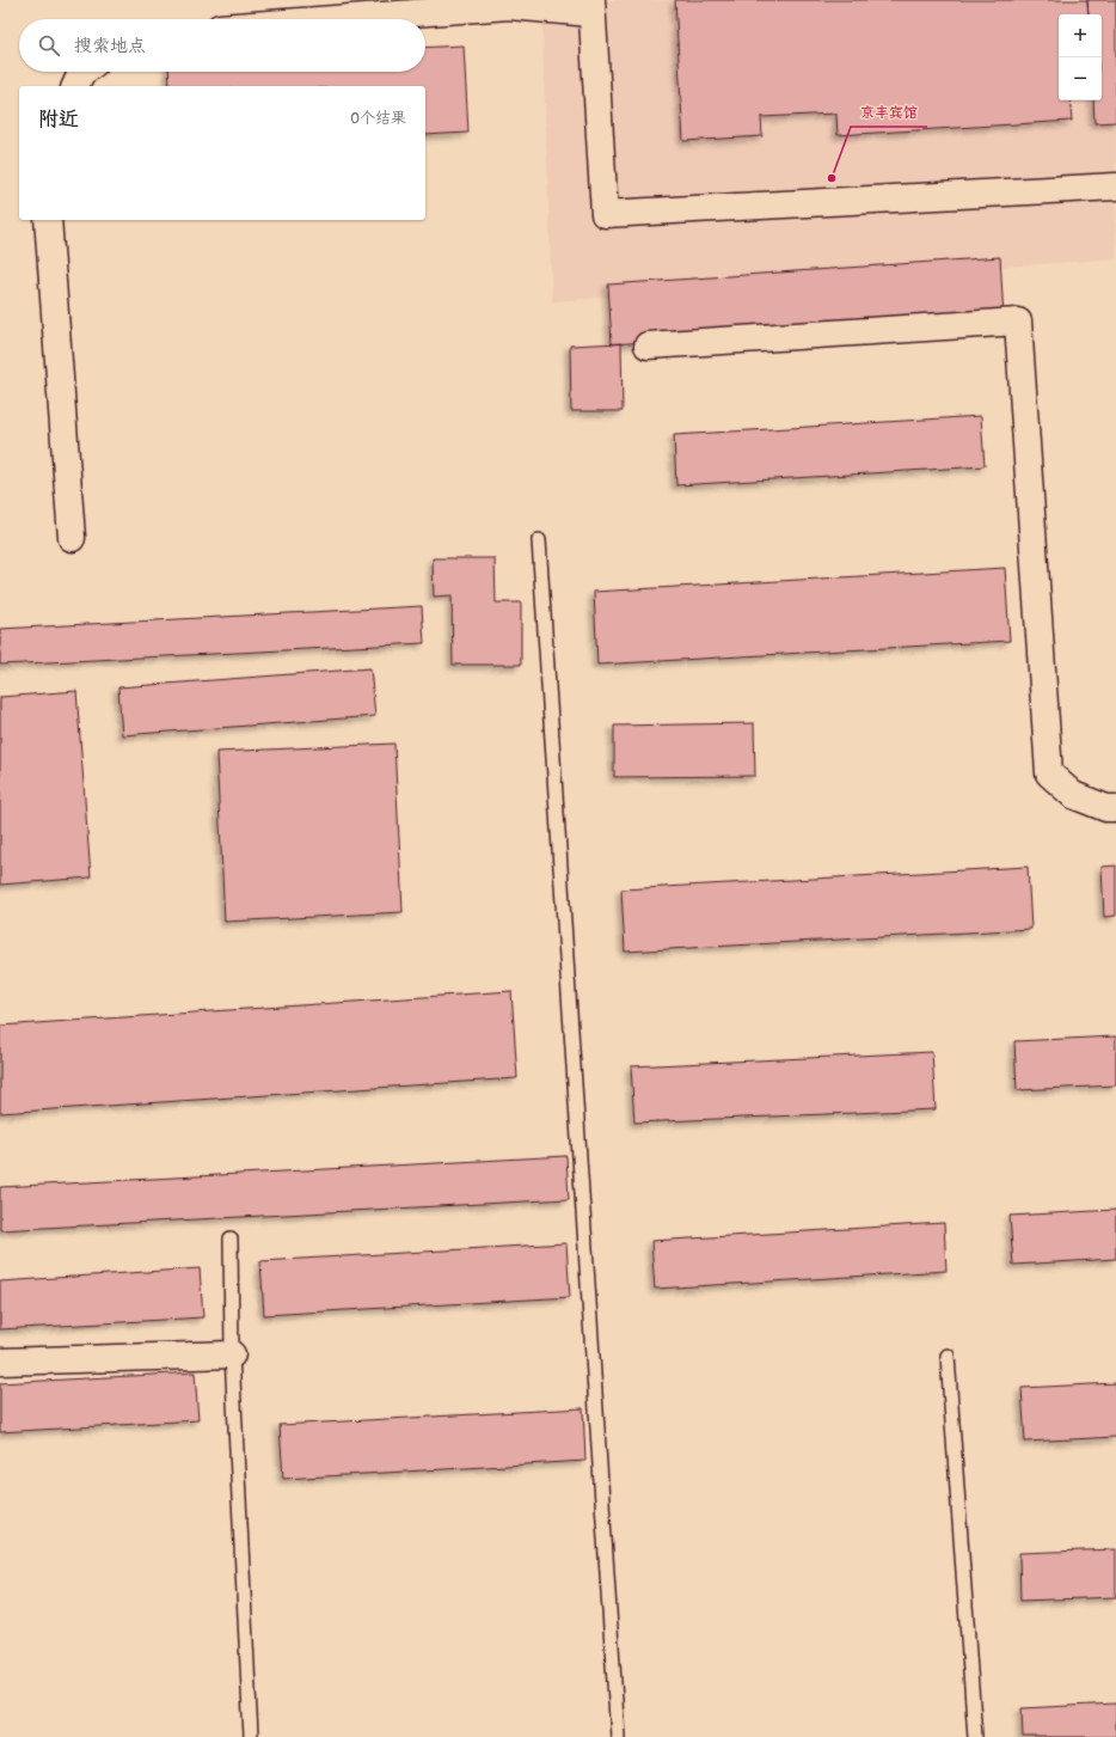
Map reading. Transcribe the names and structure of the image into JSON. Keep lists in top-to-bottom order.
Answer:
{
  "places": ["京丰宾馆"],
  "page": {
    "map_buttons": ["+", "−"],
    "search": "搜索地点",
    "heading": ["附近", "0个结果"]
  }
}
